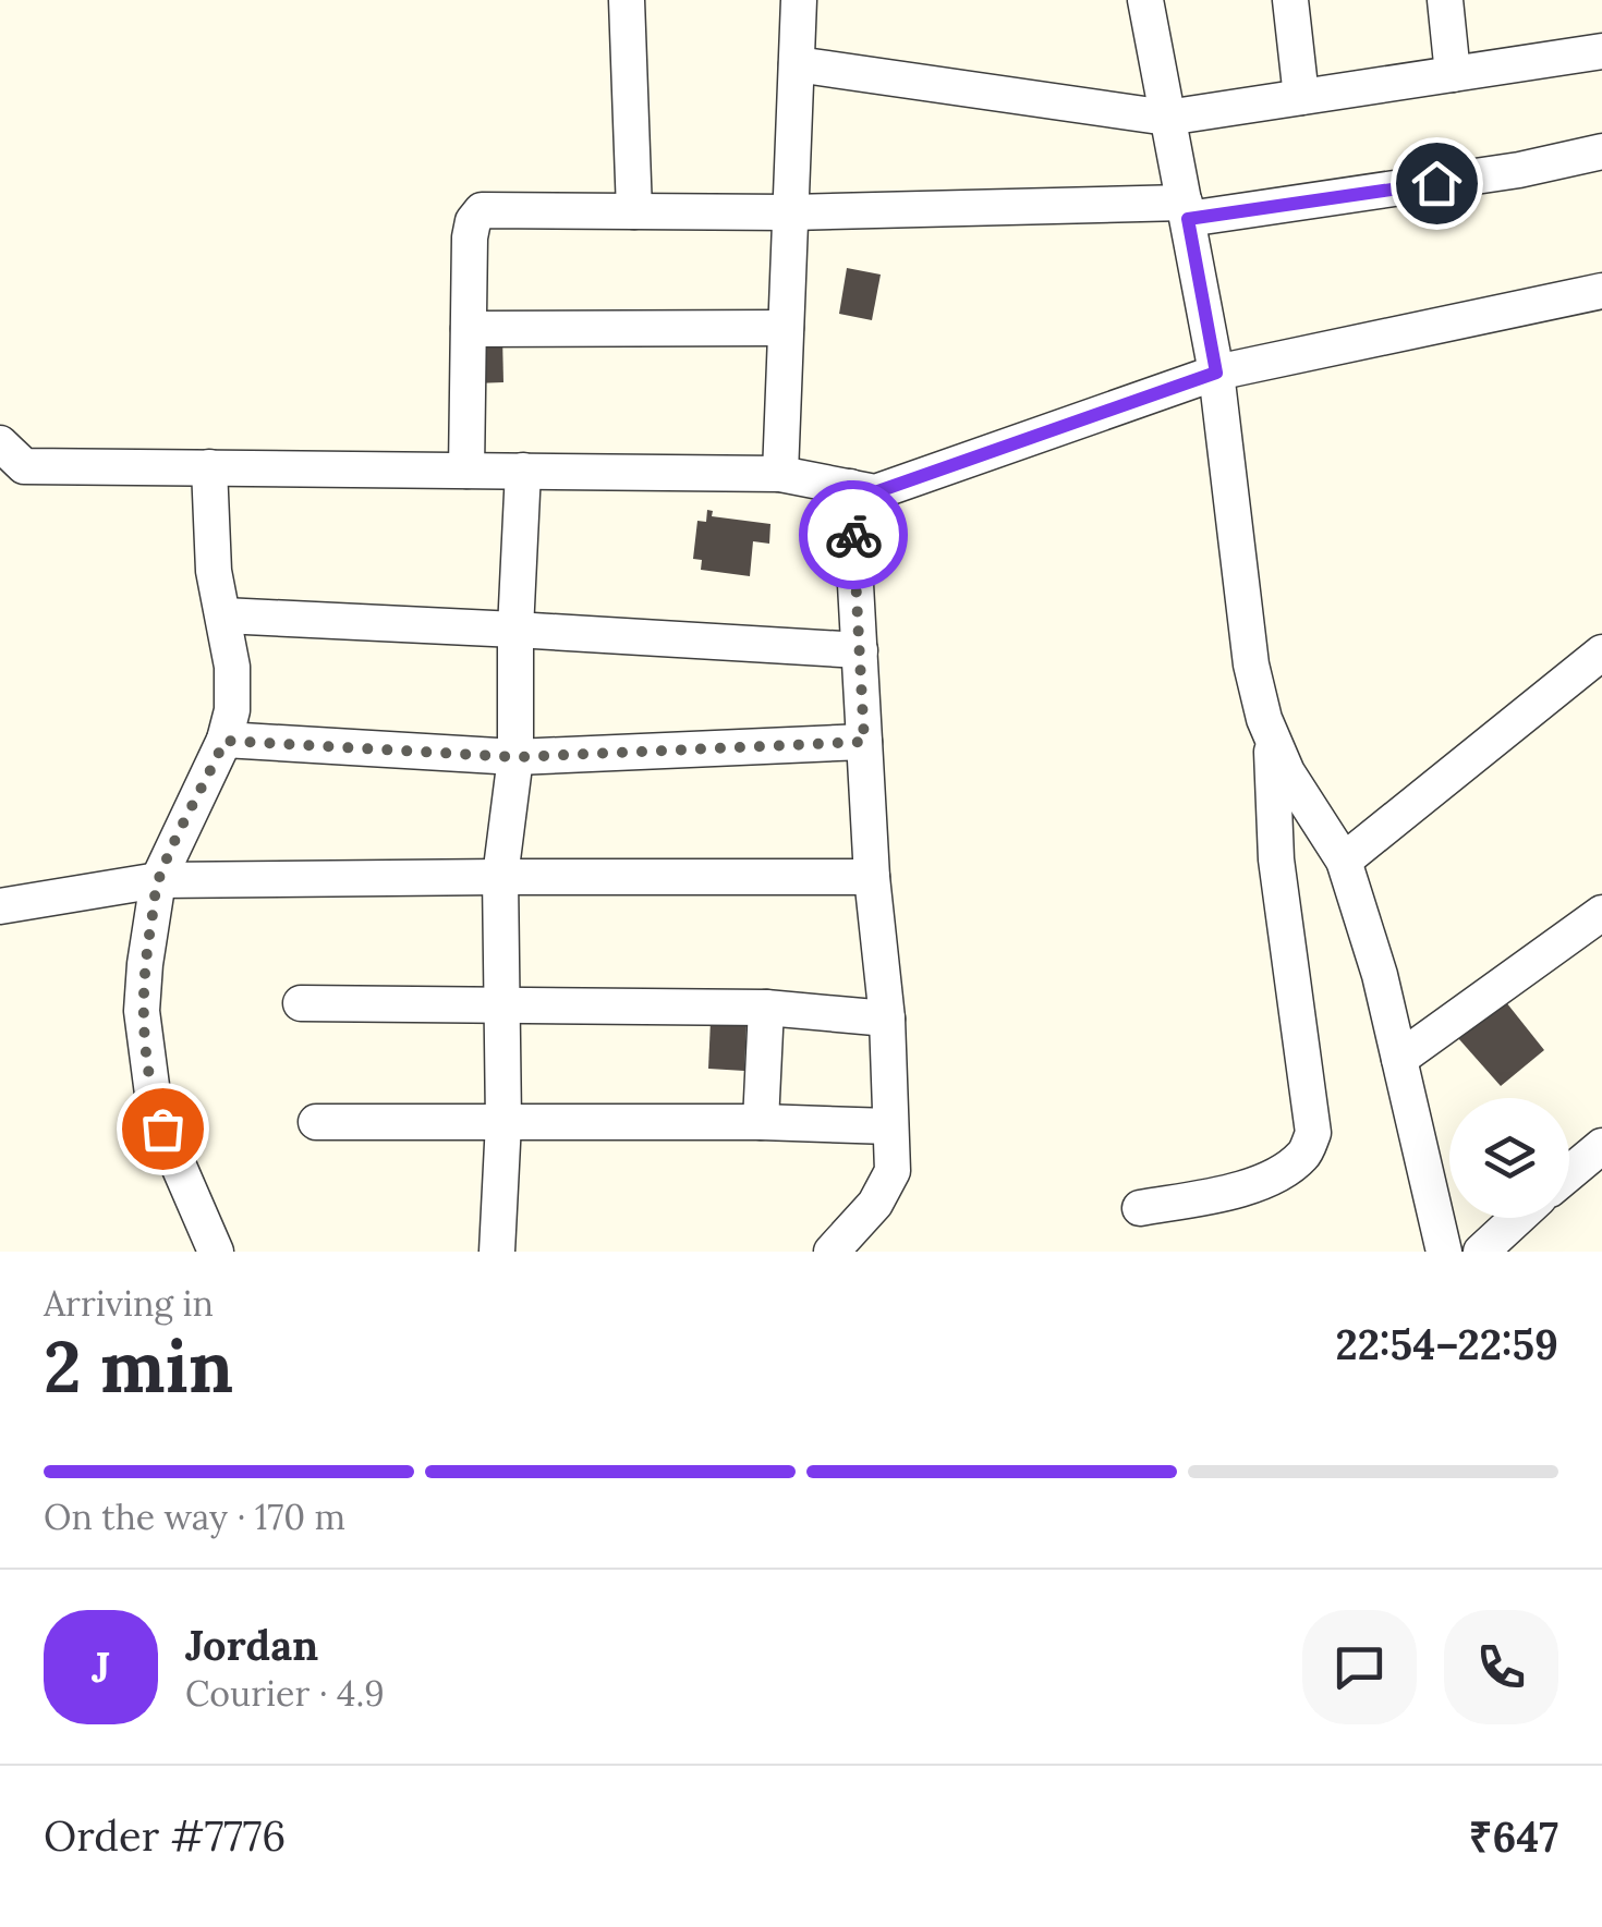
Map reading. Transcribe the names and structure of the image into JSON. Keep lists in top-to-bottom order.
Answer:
{
  "page": {
    "heading": ["2 min", "Arriving in", "22:54–22:59"],
    "panel": [
      "Jordan",
      "Courier · 4.9",
      "Order #7776",
      "₹647"
    ],
    "bar": "On the way · 170 m",
    "round": "J"
  }
}
